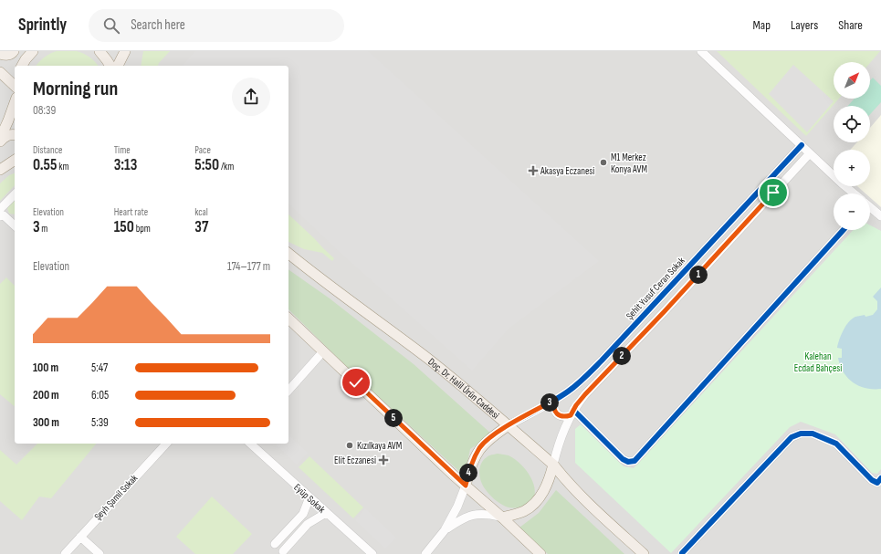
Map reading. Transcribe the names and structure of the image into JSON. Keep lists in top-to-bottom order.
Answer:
{
  "streets": {
    "main road": ["Doç. Dr. Halil Ürün Caddesi"],
    "street": ["Şehit Yusuf Ceran Sokak", "Şeyh Şamil Sokak", "Eyüp Sokak"]
  },
  "crossings": [
    ["Şehit Yusuf Ceran Sokak", "Doç. Dr. Halil Ürün Caddesi"]
  ],
  "parks": ["Kalehan Ecdad Bahçesi"],
  "places": {
    "other": ["M1 Merkez Konya AVM", "Kızılkaya AVM"],
    "health": ["Akasya Eczanesi", "Elit Eczanesi"]
  },
  "north": "top right",
  "page": {
    "header": "Sprintly",
    "search": "Search here",
    "nav": ["Map", "Layers", "Share"],
    "map_buttons": ["+", "−"],
    "heading": ["Morning run", "08:39"],
    "stats": [
      ["Distance", "0.55 km"],
      ["Time", "3:13"],
      ["Pace", "5:50 /km"],
      ["Elevation", "3 m"],
      ["Heart rate", "150 bpm"],
      ["kcal", "37"]
    ],
    "chart": ["Elevation", "174–177 m"],
    "pins": [
      "1",
      "2",
      "3",
      "5",
      "4"
    ],
    "list": [
      {
        "name": "100 m",
        "note": "5:47"
      },
      {
        "name": "200 m",
        "note": "6:05"
      },
      {
        "name": "300 m",
        "note": "5:39"
      }
    ]
  }
}
